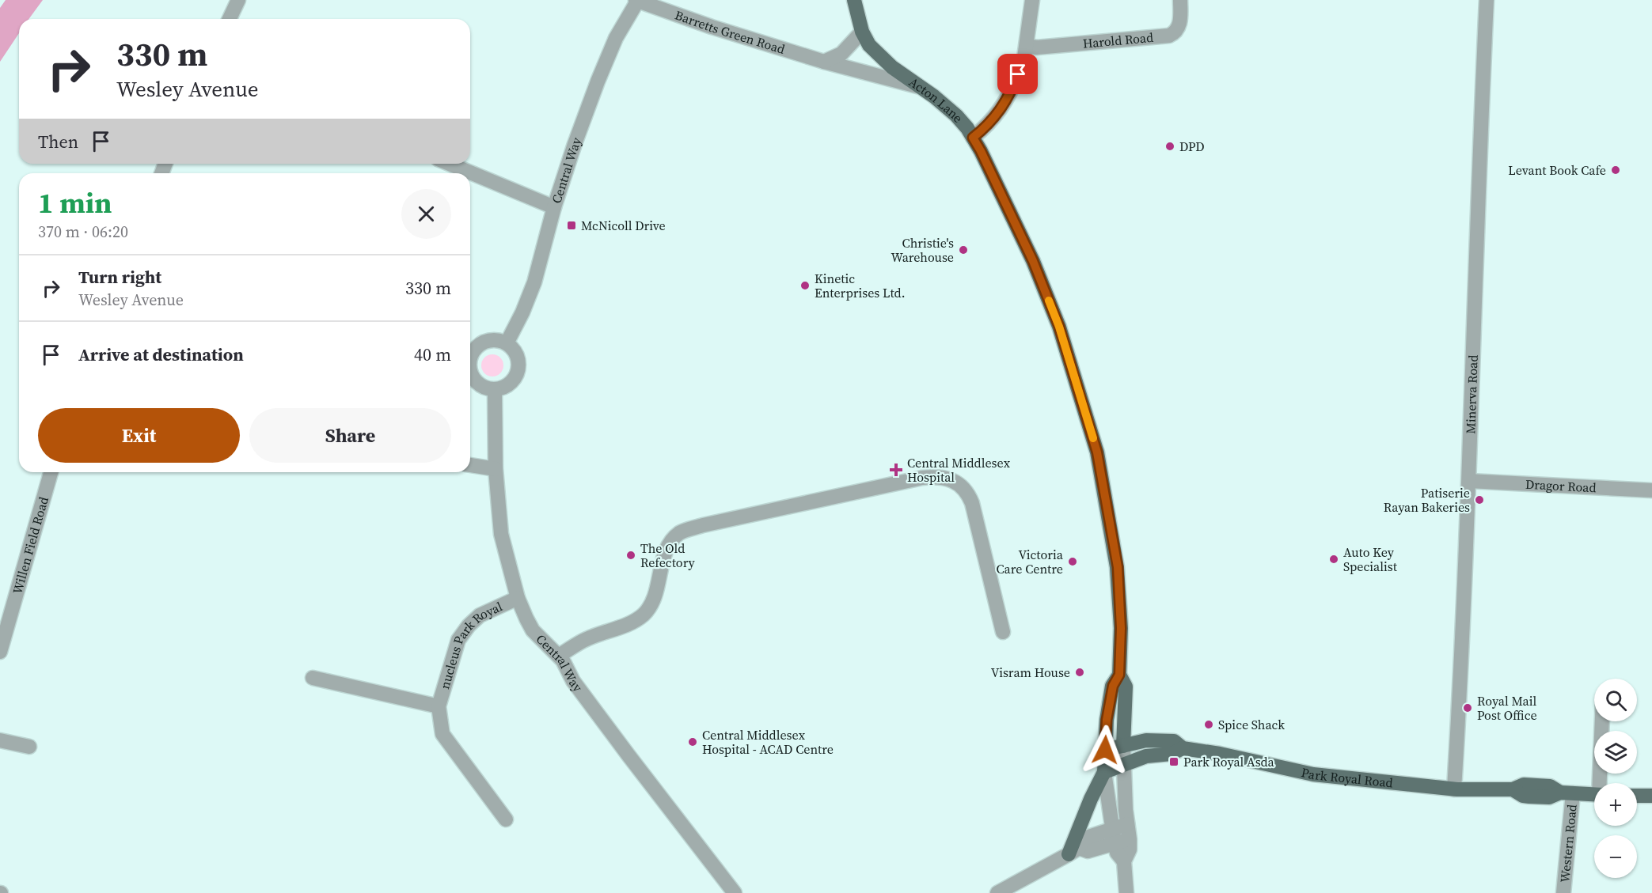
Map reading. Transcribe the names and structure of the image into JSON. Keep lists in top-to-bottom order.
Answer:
{
  "streets": {
    "main road": ["Acton Lane", "Park Royal Road"],
    "street": [
      "Barretts Green Road",
      "Harold Road",
      "Central Way",
      "Minerva Road",
      "Dragor Road",
      "Willen Field Road",
      "nucleus Park Royal",
      "Western Road"
    ]
  },
  "crossings": [
    ["Barretts Green Road", "Acton Lane"],
    ["Barretts Green Road", "Central Way"],
    ["Acton Lane", "Park Royal Road"],
    ["Central Way", "nucleus Park Royal"],
    ["Minerva Road", "Dragor Road"],
    ["Minerva Road", "Park Royal Road"],
    ["Park Royal Road", "Western Road"]
  ],
  "places": {
    "other": [
      "DPD",
      "Levant Book Cafe",
      "Christie's Warehouse",
      "Kinetic Enterprises Ltd.",
      "Patiserie Rayan Bakeries",
      "The Old Refectory",
      "Auto Key Specialist",
      "Victoria Care Centre",
      "Visram House",
      "Royal Mail Post Office",
      "Spice Shack",
      "Central Middlesex Hospital - ACAD Centre"
    ],
    "transit": ["McNicoll Drive", "Park Royal Asda"],
    "health": ["Central Middlesex Hospital"]
  },
  "page": {
    "turn": ["330 m", "Wesley Avenue"],
    "then": "Then",
    "heading": ["1 min", "370 m · 06:20"],
    "list": [
      {
        "name": "Turn right",
        "note": "Wesley Avenue",
        "value": "330 m"
      },
      {
        "name": "Arrive at destination",
        "value": "40 m"
      }
    ],
    "buttons": ["Exit", "Share"],
    "map_buttons": ["+", "−"]
  }
}
